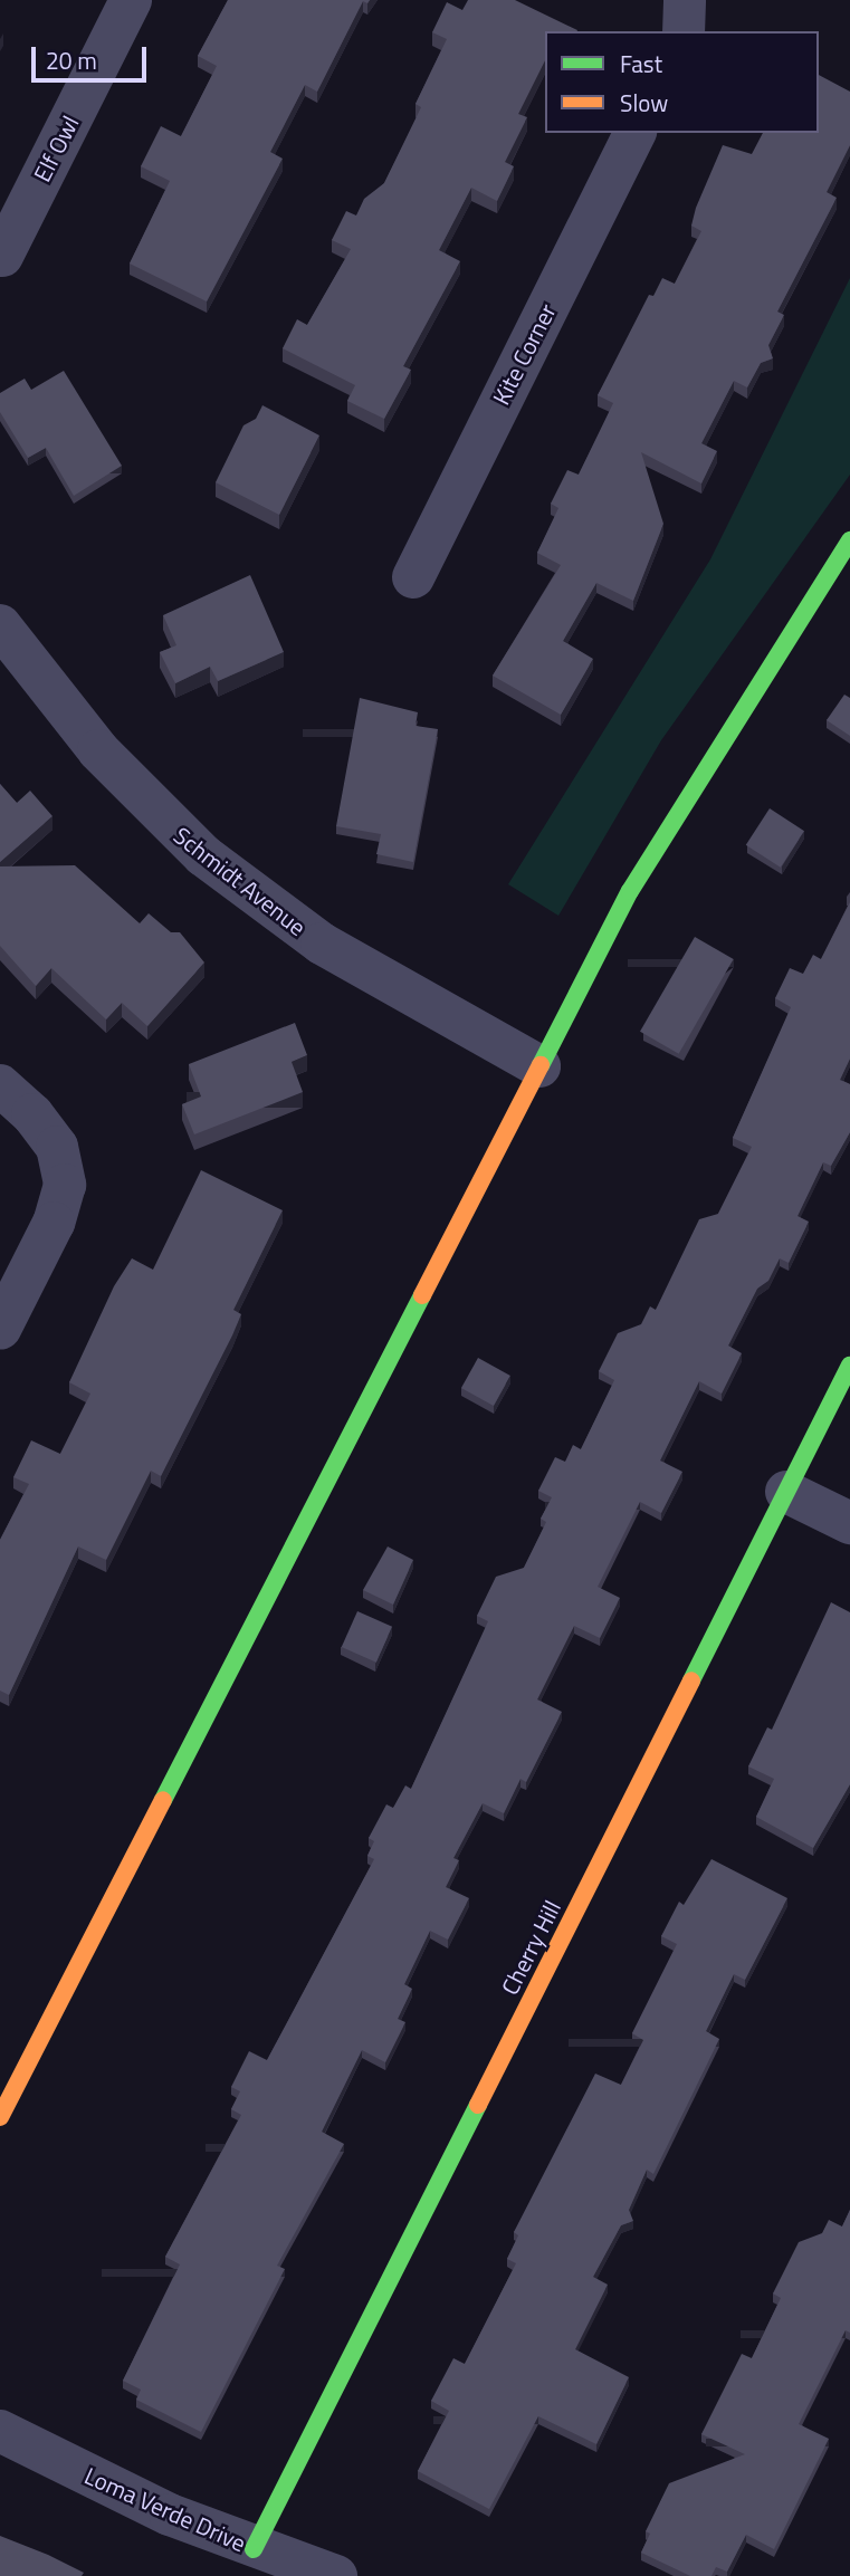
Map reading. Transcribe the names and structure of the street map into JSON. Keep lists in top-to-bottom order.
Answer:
{
  "streets": {
    "main road": ["Cherry Hill"],
    "street": [
      "Elf Owl",
      "Kite Corner",
      "Schmidt Avenue",
      "Loma Verde Drive"
    ]
  },
  "crossings": [
    ["Cherry Hill", "Loma Verde Drive"]
  ],
  "legend": ["Fast", "Slow"],
  "scale_bar": "20 m"
}
